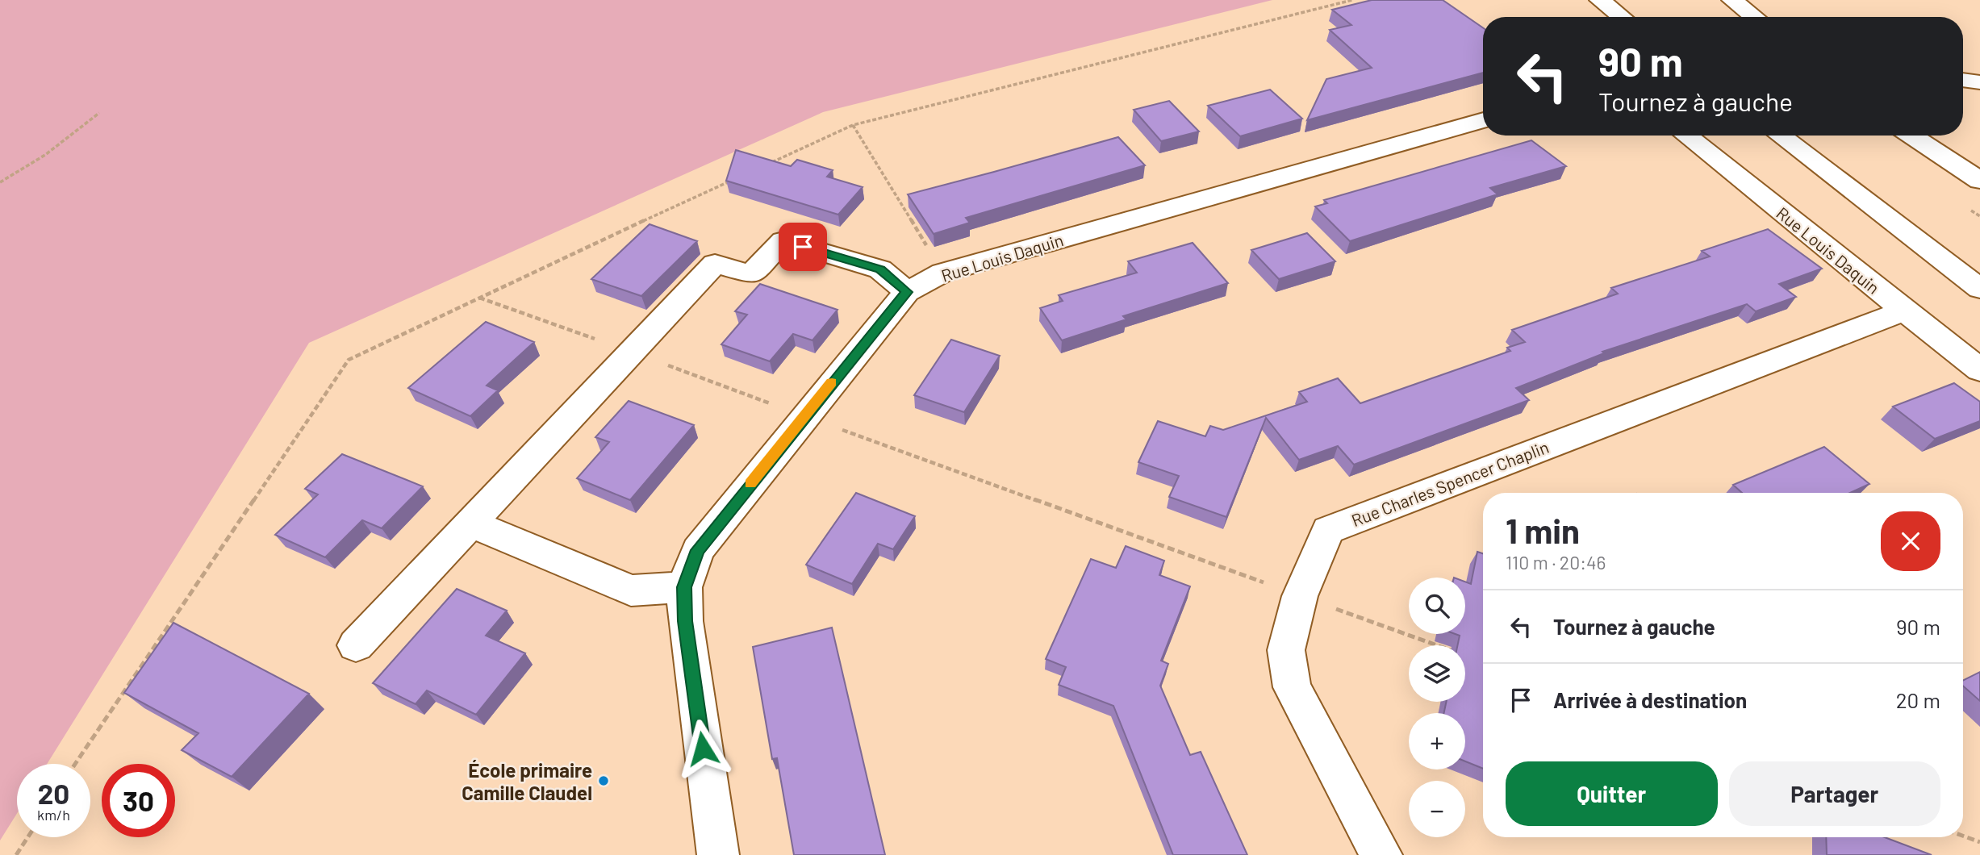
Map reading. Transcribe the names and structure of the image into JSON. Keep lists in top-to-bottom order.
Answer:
{
  "streets": {
    "street": ["Rue Louis Daquin", "Rue Charles Spencer Chaplin"]
  },
  "crossings": [
    ["Rue Louis Daquin", "Rue Charles Spencer Chaplin"]
  ],
  "places": ["École primaire Camille Claudel"],
  "page": {
    "turn": ["90 m", "Tournez à gauche"],
    "heading": ["1 min", "110 m · 20:46"],
    "map_buttons": ["+", "−"],
    "list": [
      {
        "name": "Tournez à gauche",
        "value": "90 m"
      },
      {
        "name": "Arrivée à destination",
        "value": "20 m"
      }
    ],
    "buttons": ["Quitter", "Partager"],
    "speed": "20 km/h",
    "limit": "30"
  }
}
